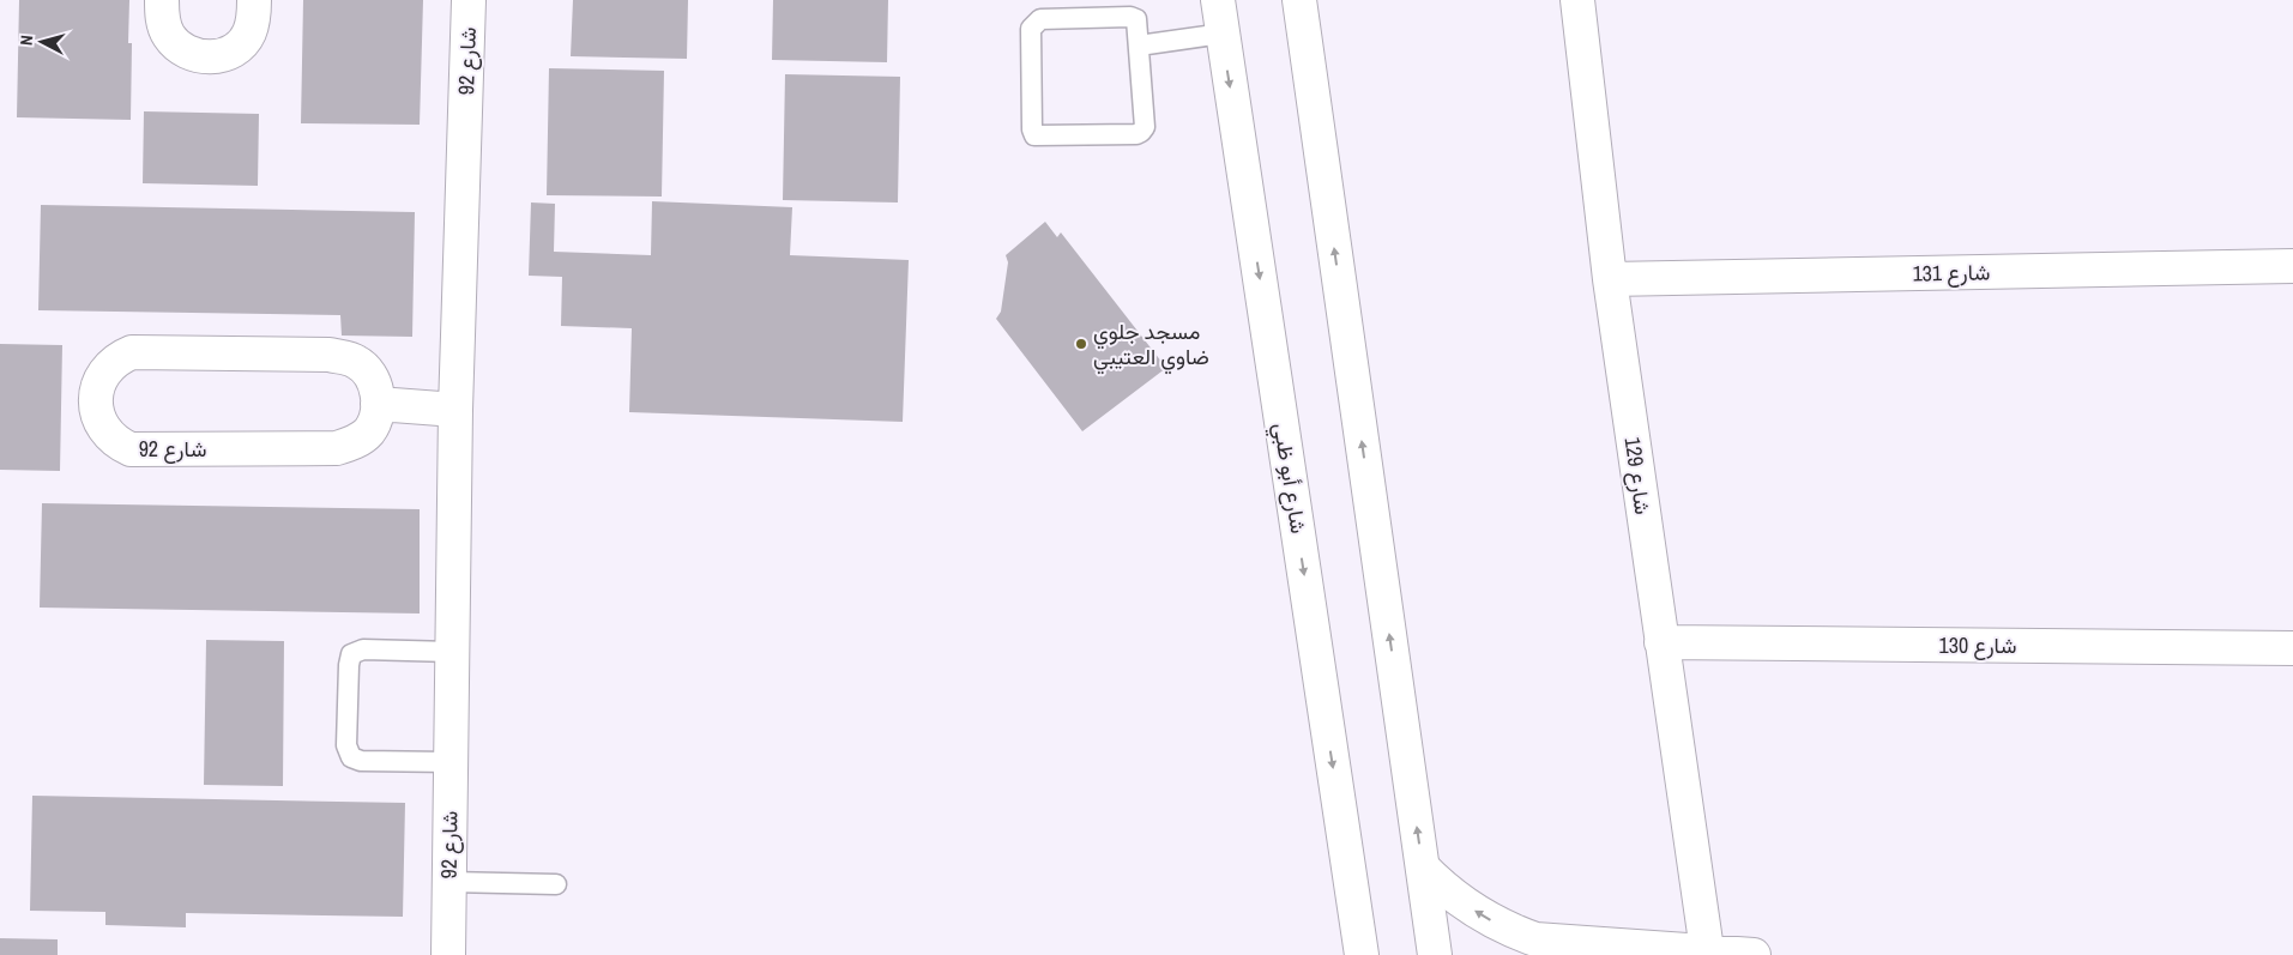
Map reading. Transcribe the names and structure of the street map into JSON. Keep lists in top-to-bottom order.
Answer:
{
  "streets": {
    "street": [
      "شارع 92",
      "شارع 131",
      "شارع 129",
      "شارع أبو ظبي",
      "شارع 130"
    ]
  },
  "crossings": [
    ["شارع 131", "شارع 129"],
    ["شارع 129", "شارع 130"]
  ],
  "places": ["مسجد جلوي ضاوي العتيبي"],
  "north": "left"
}
